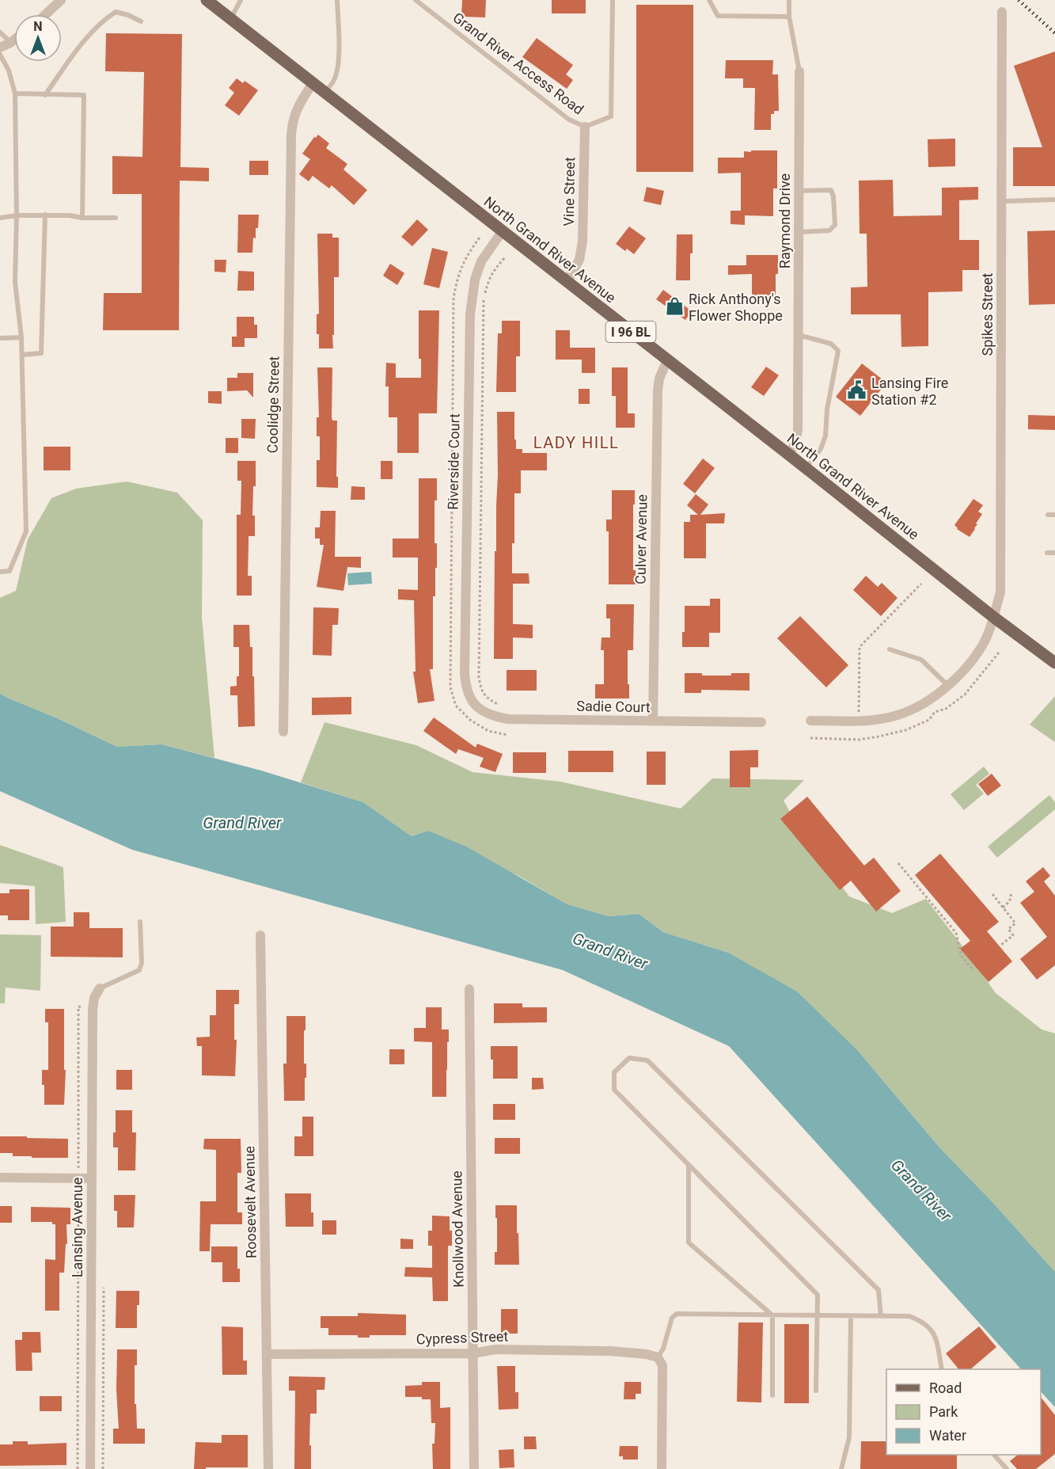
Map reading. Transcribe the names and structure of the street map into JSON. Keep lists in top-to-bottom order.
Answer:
{
  "streets": {
    "main road": ["North Grand River Avenue", "I 96 BL"],
    "street": [
      "Vine Street",
      "Raymond Drive",
      "Spikes Street",
      "Coolidge Street",
      "Riverside Court",
      "Culver Avenue",
      "Sadie Court",
      "Roosevelt Avenue",
      "Lansing Avenue",
      "Knollwood Avenue",
      "Cypress Street"
    ],
    "lane": ["Grand River Access Road"]
  },
  "crossings": [
    ["Grand River Access Road", "Vine Street"],
    ["Vine Street", "North Grand River Avenue"],
    ["Raymond Drive", "North Grand River Avenue"],
    ["North Grand River Avenue", "Spikes Street"],
    ["North Grand River Avenue", "Coolidge Street"],
    ["North Grand River Avenue", "Riverside Court"],
    ["North Grand River Avenue", "Culver Avenue"],
    ["Riverside Court", "Sadie Court"],
    ["Culver Avenue", "Sadie Court"],
    ["Roosevelt Avenue", "Cypress Street"],
    ["Knollwood Avenue", "Cypress Street"]
  ],
  "districts": ["LADY HILL"],
  "water": ["Grand River"],
  "places": {
    "shop": ["Rick Anthony's Flower Shoppe"],
    "public building": ["Lansing Fire Station #2"]
  },
  "legend": ["Road", "Park", "Water"],
  "north": "top"
}
